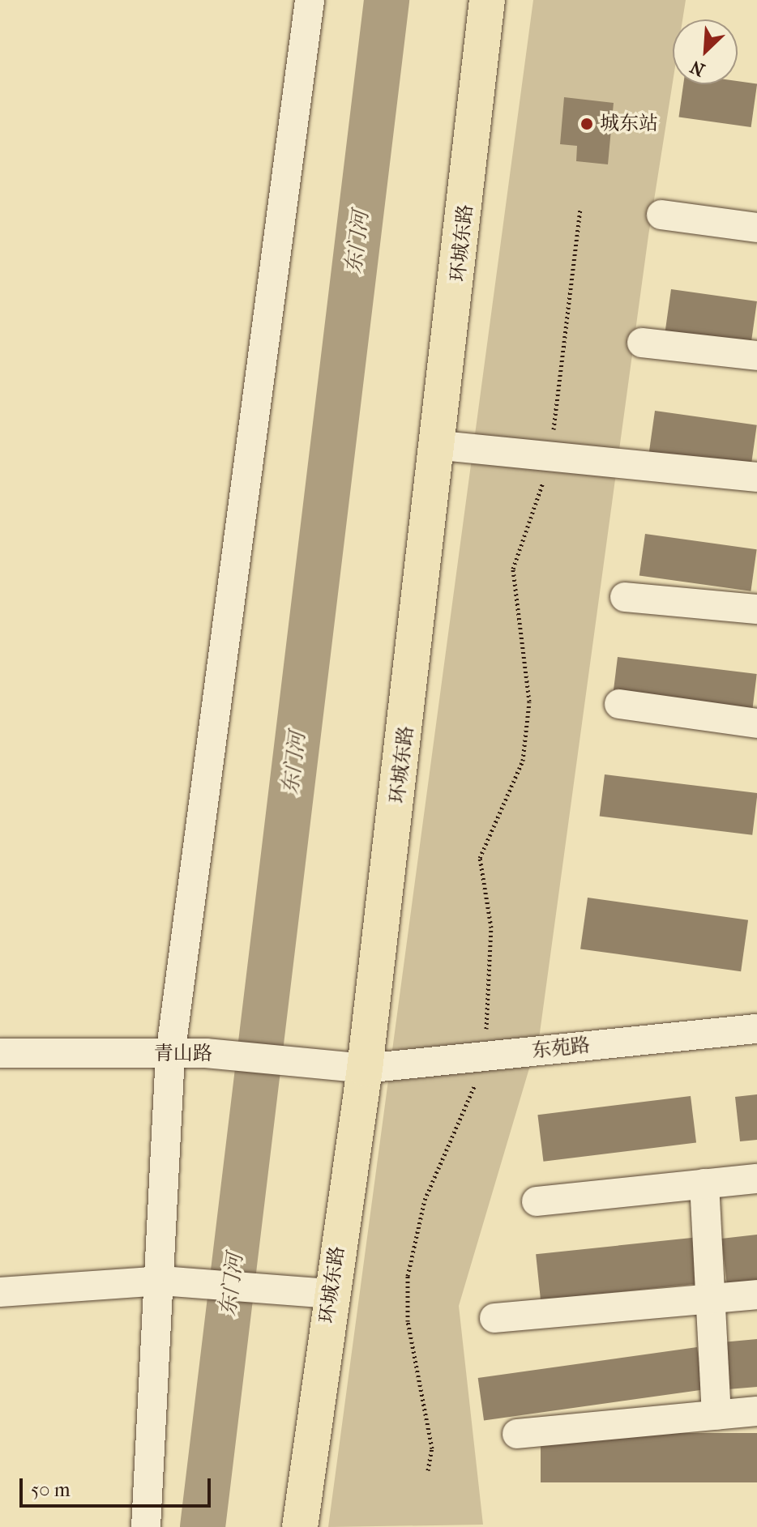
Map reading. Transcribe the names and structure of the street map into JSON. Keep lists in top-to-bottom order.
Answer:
{
  "streets": {
    "main road": ["环城东路"],
    "street": ["东苑路", "青山路"]
  },
  "crossings": [
    ["环城东路", "东苑路"],
    ["环城东路", "青山路"],
    ["东苑路", "青山路"]
  ],
  "water": ["东门河"],
  "places": ["城东站"],
  "scale_bar": "50 m",
  "north": "bottom left"
}
